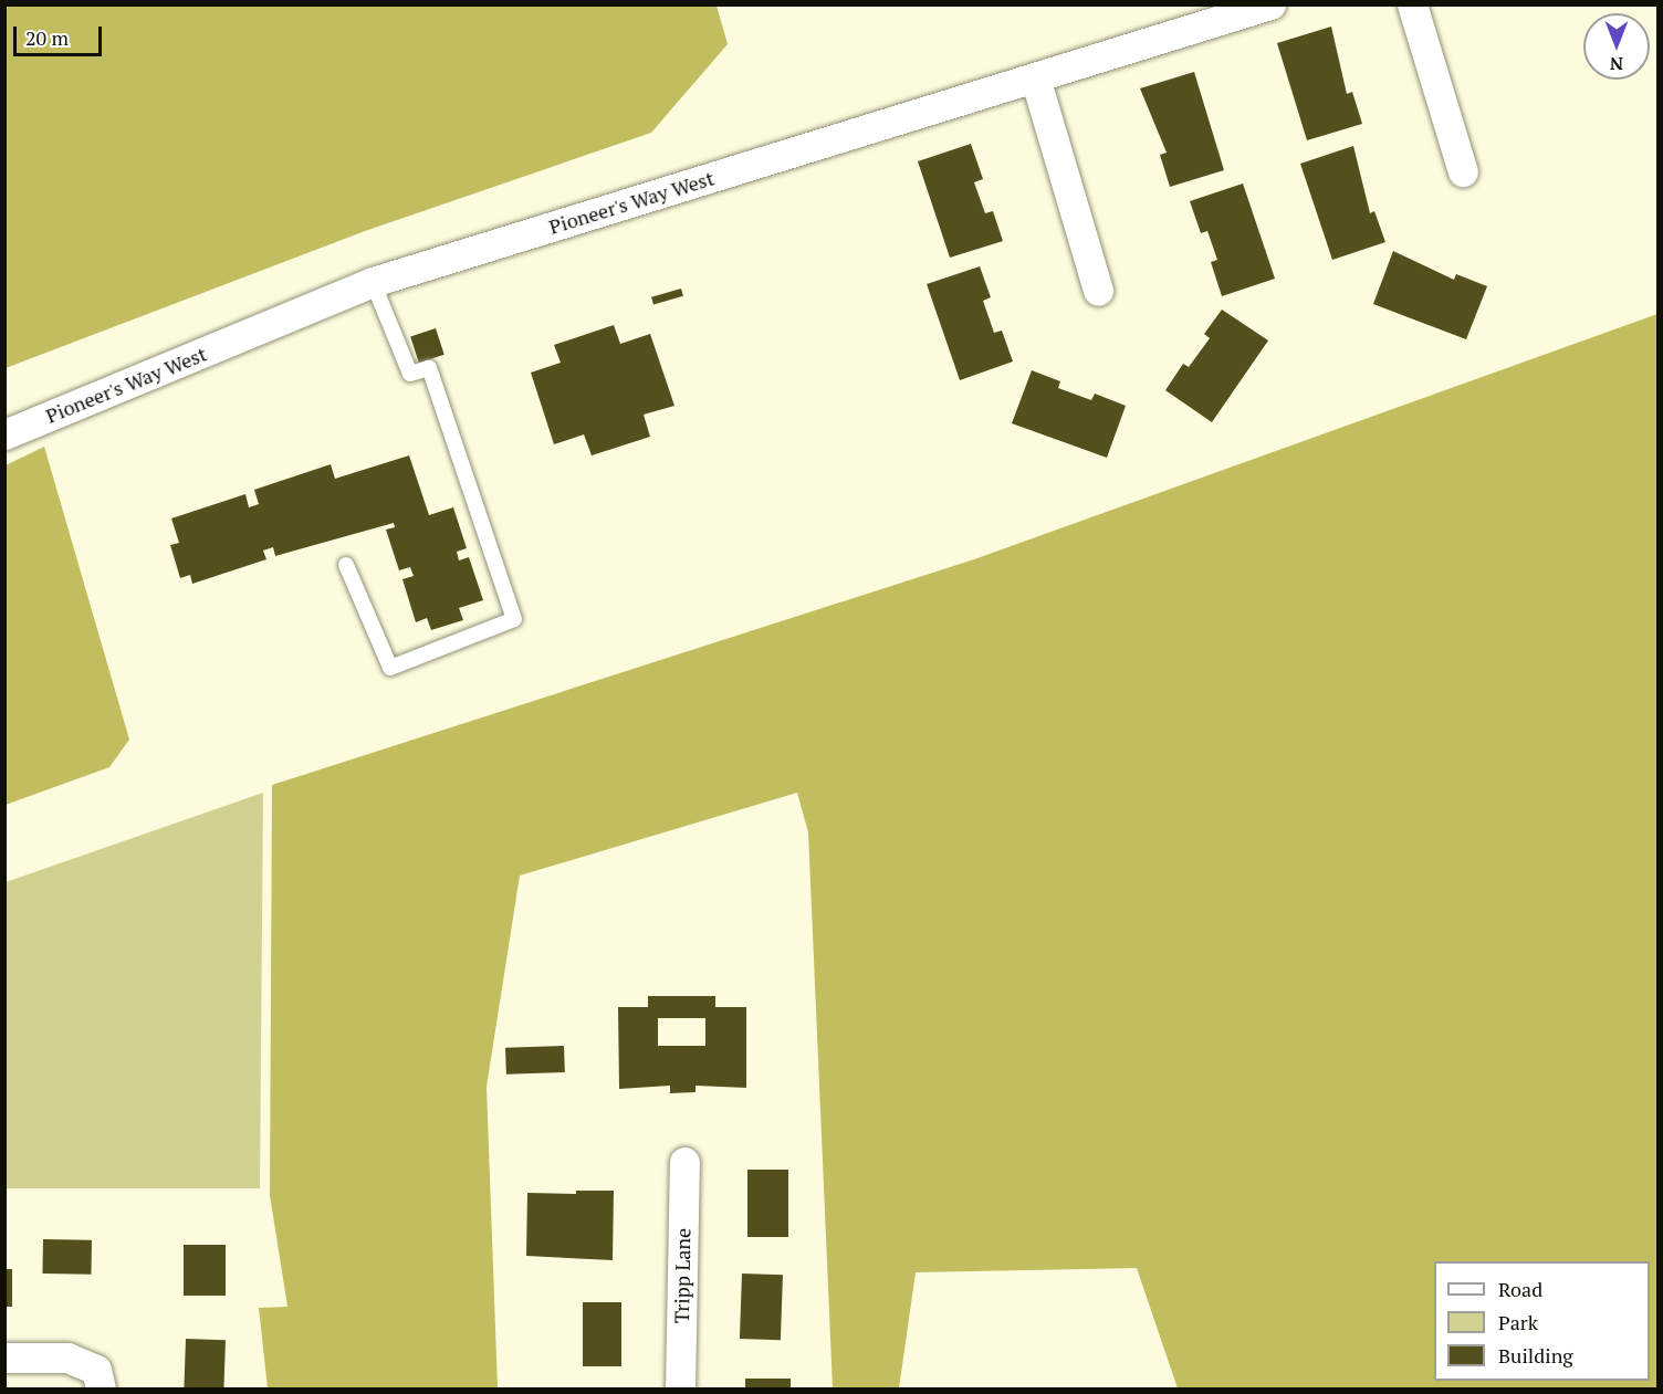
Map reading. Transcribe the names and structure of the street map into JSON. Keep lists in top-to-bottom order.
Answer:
{
  "streets": {
    "street": ["Pioneer's Way West", "Tripp Lane"]
  },
  "legend": ["Road", "Park", "Building"],
  "scale_bar": "20 m",
  "north": "bottom"
}
